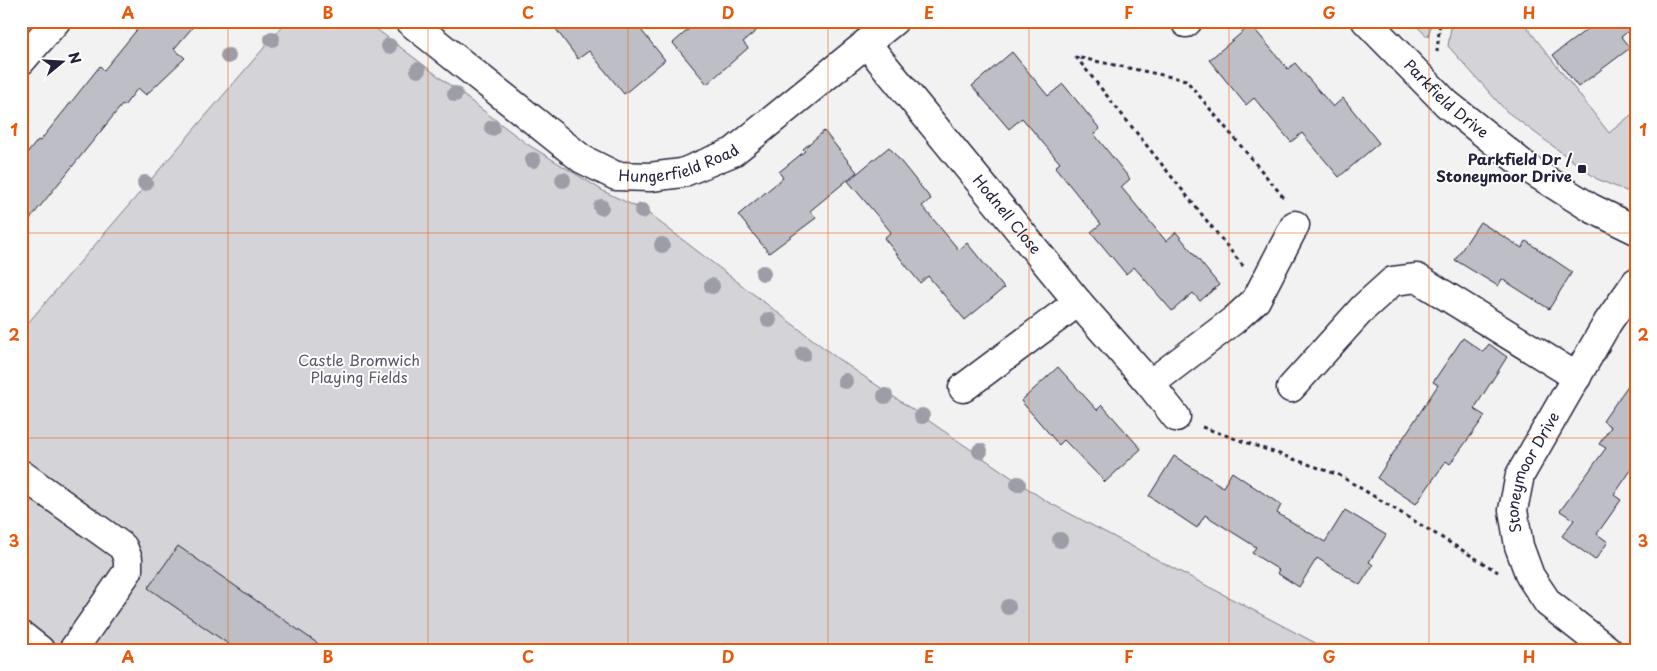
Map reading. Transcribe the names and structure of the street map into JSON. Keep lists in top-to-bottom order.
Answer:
{
  "streets": {
    "street": [
      "Parkfield Drive",
      "Hungerfield Road",
      "Hodnell Close",
      "Stoneymoor Drive"
    ]
  },
  "crossings": [
    ["Hungerfield Road", "Hodnell Close"]
  ],
  "parks": ["Castle Bromwich Playing Fields"],
  "places": {
    "transit": ["Parkfield Dr / Stoneymoor Drive"]
  },
  "north": "right",
  "grid": {
    "columns": [
      "A",
      "B",
      "C",
      "D",
      "E",
      "F",
      "G",
      "H"
    ],
    "rows": ["1", "2", "3"]
  }
}
